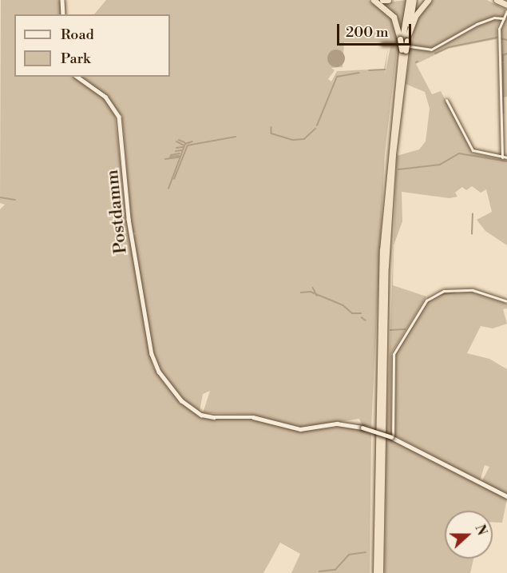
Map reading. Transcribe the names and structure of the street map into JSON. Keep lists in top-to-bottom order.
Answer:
{
  "streets": {
    "street": ["Postdamm"]
  },
  "legend": ["Road", "Park"],
  "scale_bar": "200 m",
  "north": "right"
}
